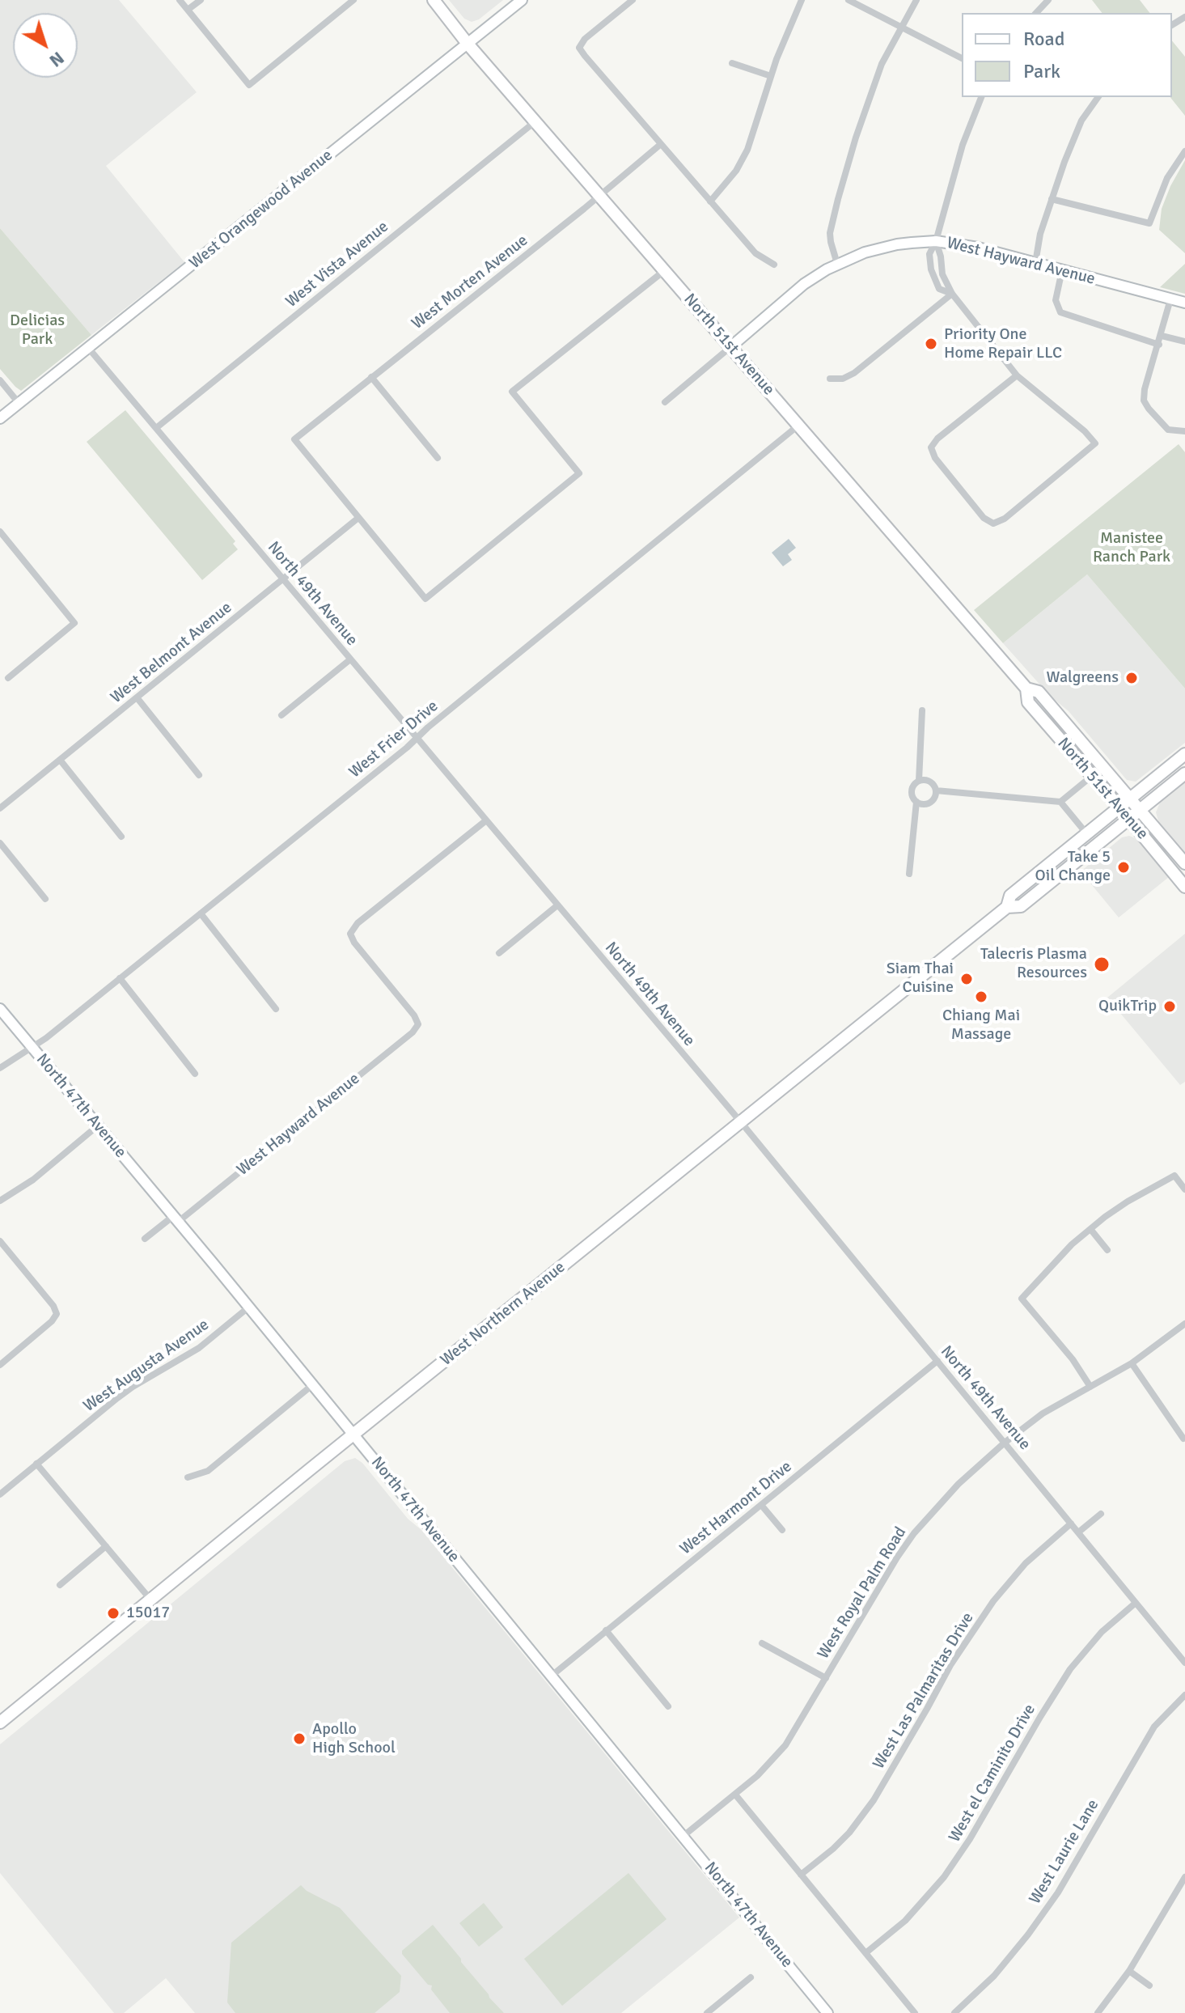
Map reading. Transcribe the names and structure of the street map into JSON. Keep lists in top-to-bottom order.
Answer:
{
  "streets": {
    "main road": ["North 51st Avenue", "West Northern Avenue"],
    "street": [
      "West Orangewood Avenue",
      "West Hayward Avenue",
      "West Vista Avenue",
      "West Morten Avenue",
      "North 49th Avenue",
      "West Belmont Avenue",
      "West Frier Drive",
      "North 47th Avenue",
      "West Augusta Avenue",
      "West Harmont Drive",
      "West Royal Palm Road",
      "West Las Palmaritas Drive",
      "West el Caminito Drive",
      "West Laurie Lane"
    ]
  },
  "crossings": [
    ["West Orangewood Avenue", "North 51st Avenue"],
    ["West Orangewood Avenue", "North 49th Avenue"],
    ["West Hayward Avenue", "North 51st Avenue"],
    ["West Hayward Avenue", "North 49th Avenue"],
    ["West Hayward Avenue", "North 47th Avenue"],
    ["West Vista Avenue", "North 51st Avenue"],
    ["West Vista Avenue", "North 49th Avenue"],
    ["West Morten Avenue", "North 51st Avenue"],
    ["West Morten Avenue", "West Belmont Avenue"],
    ["North 51st Avenue", "West Frier Drive"],
    ["North 51st Avenue", "West Northern Avenue"],
    ["North 49th Avenue", "West Belmont Avenue"],
    ["North 49th Avenue", "West Frier Drive"],
    ["North 49th Avenue", "West Northern Avenue"],
    ["North 49th Avenue", "West Harmont Drive"],
    ["North 49th Avenue", "West Royal Palm Road"],
    ["North 49th Avenue", "West Las Palmaritas Drive"],
    ["North 49th Avenue", "West el Caminito Drive"],
    ["West Frier Drive", "North 47th Avenue"],
    ["North 47th Avenue", "West Northern Avenue"],
    ["North 47th Avenue", "West Augusta Avenue"],
    ["North 47th Avenue", "West Harmont Drive"],
    ["North 47th Avenue", "West Royal Palm Road"]
  ],
  "parks": ["Delicias Park", "Manistee Ranch Park"],
  "places": [
    "Priority One Home Repair LLC",
    "Walgreens",
    "Take 5 Oil Change",
    "Talecris Plasma Resources",
    "Siam Thai Cuisine",
    "Chiang Mai Massage",
    "QuikTrip",
    "15017",
    "Apollo High School"
  ],
  "legend": ["Road", "Park"],
  "north": "bottom right"
}
